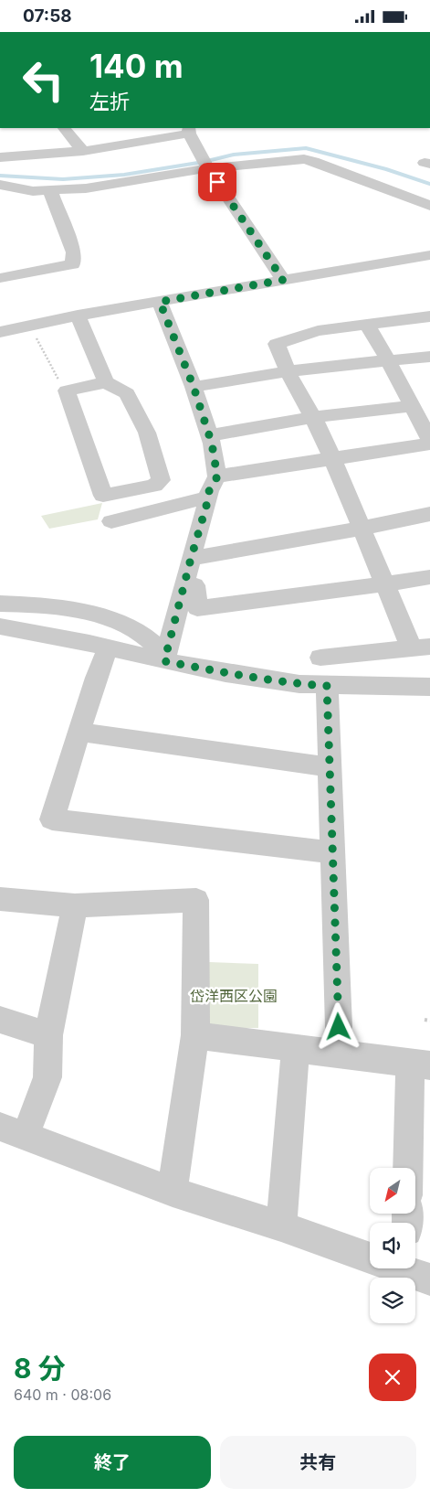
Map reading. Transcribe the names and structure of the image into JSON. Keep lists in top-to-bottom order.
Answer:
{
  "parks": ["岱洋西区公園"],
  "north": "bottom left",
  "page": {
    "status": "07:58",
    "turn": ["140 m", "左折"],
    "heading": ["8 分", "640 m · 08:06"],
    "buttons": ["終了", "共有"]
  }
}
